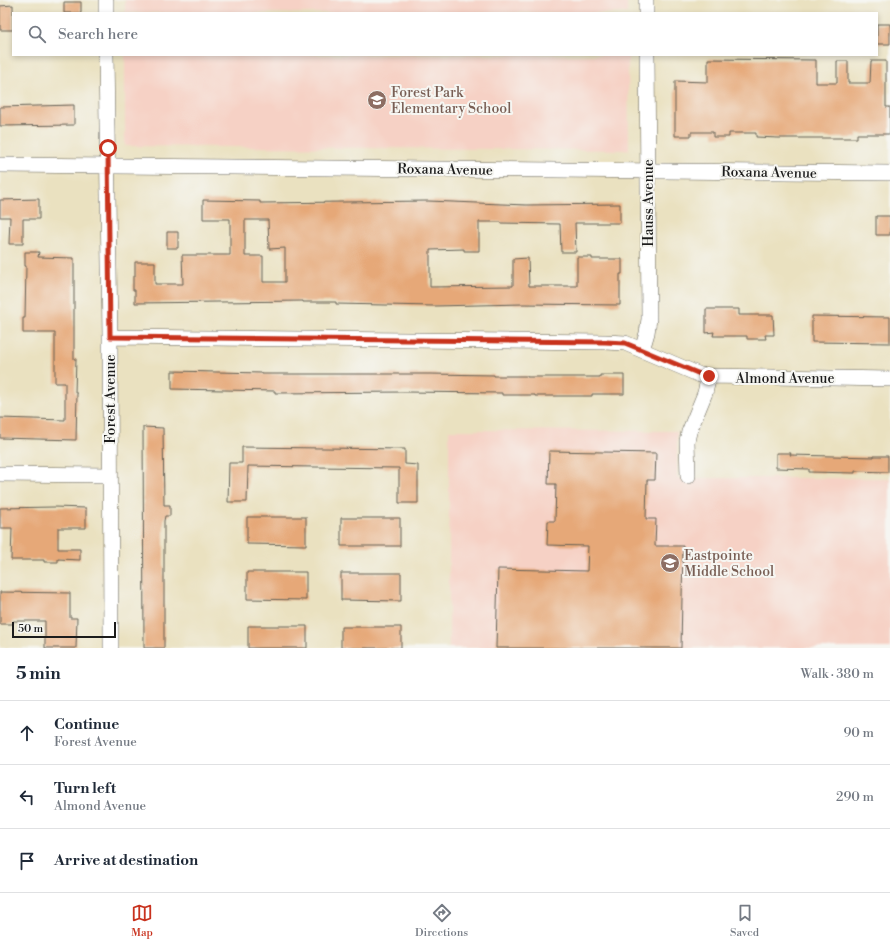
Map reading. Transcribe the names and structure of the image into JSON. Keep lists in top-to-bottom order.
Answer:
{
  "streets": {
    "street": [
      "Roxana Avenue",
      "Hauss Avenue",
      "Almond Avenue",
      "Forest Avenue"
    ]
  },
  "crossings": [
    ["Roxana Avenue", "Hauss Avenue"],
    ["Roxana Avenue", "Forest Avenue"],
    ["Hauss Avenue", "Almond Avenue"],
    ["Almond Avenue", "Forest Avenue"]
  ],
  "places": {
    "school or university": ["Forest Park Elementary School", "Eastpointe Middle School"]
  },
  "scale_bar": "50 m",
  "page": {
    "search": "Search here",
    "scale": "50 m",
    "heading": ["5 min", "Walk · 380 m"],
    "list": [
      ["Continue", "Forest Avenue", "90 m"],
      ["Turn left", "Almond Avenue", "290 m"],
      "Arrive at destination"
    ],
    "nav": ["Map", "Directions", "Saved"]
  }
}
